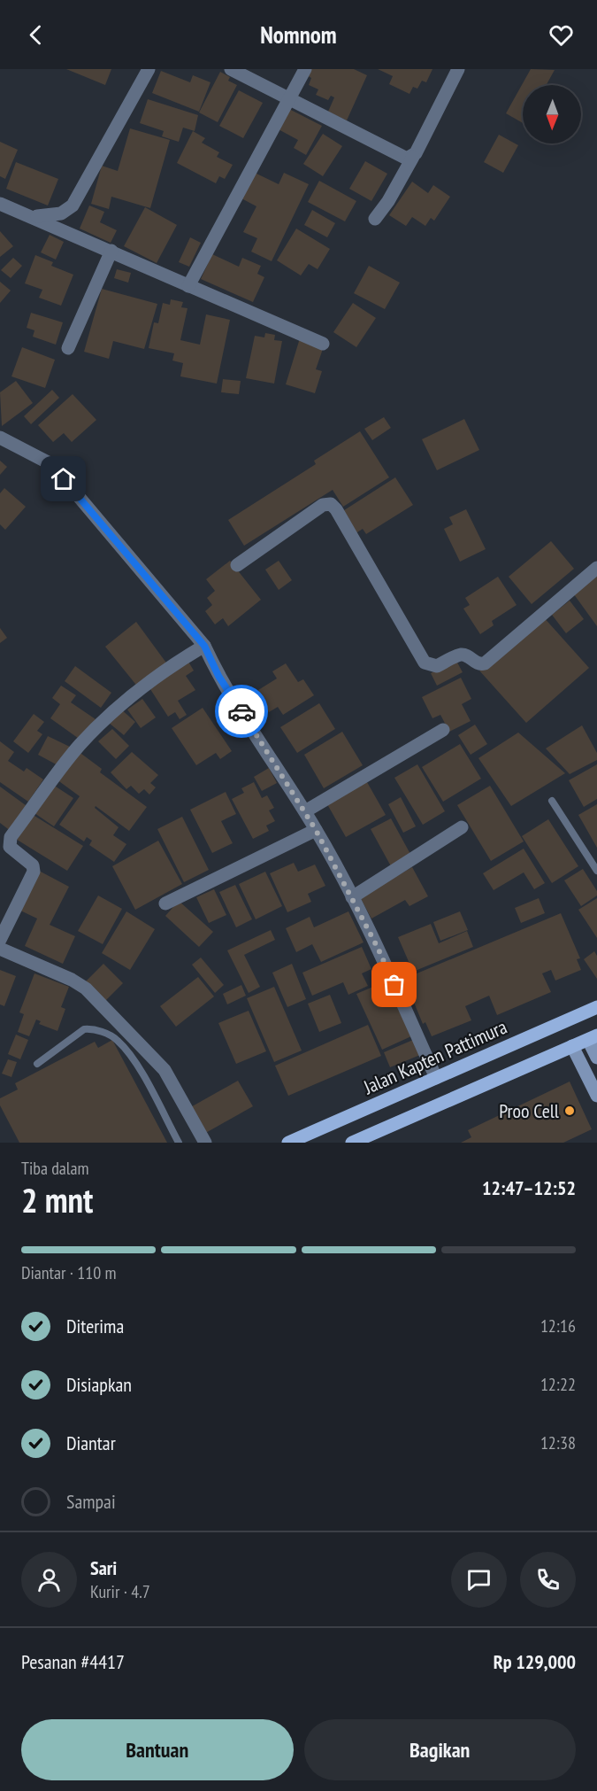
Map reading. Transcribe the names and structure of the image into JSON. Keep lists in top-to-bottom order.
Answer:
{
  "streets": {
    "main road": ["Jalan Kapten Pattimura"]
  },
  "places": ["Proo Cell"],
  "north": "bottom",
  "page": {
    "header": "Nomnom",
    "heading": ["2 mnt", "Tiba dalam", "12:47–12:52"],
    "panel": [
      "Sari",
      "Kurir · 4.7",
      "Pesanan #4417",
      "Rp 129,000"
    ],
    "bar": "Diantar · 110 m",
    "list": [
      ["Diterima", "12:16"],
      ["Disiapkan", "12:22"],
      ["Diantar", "12:38"],
      "Sampai"
    ],
    "buttons": ["Bantuan", "Bagikan"]
  }
}
